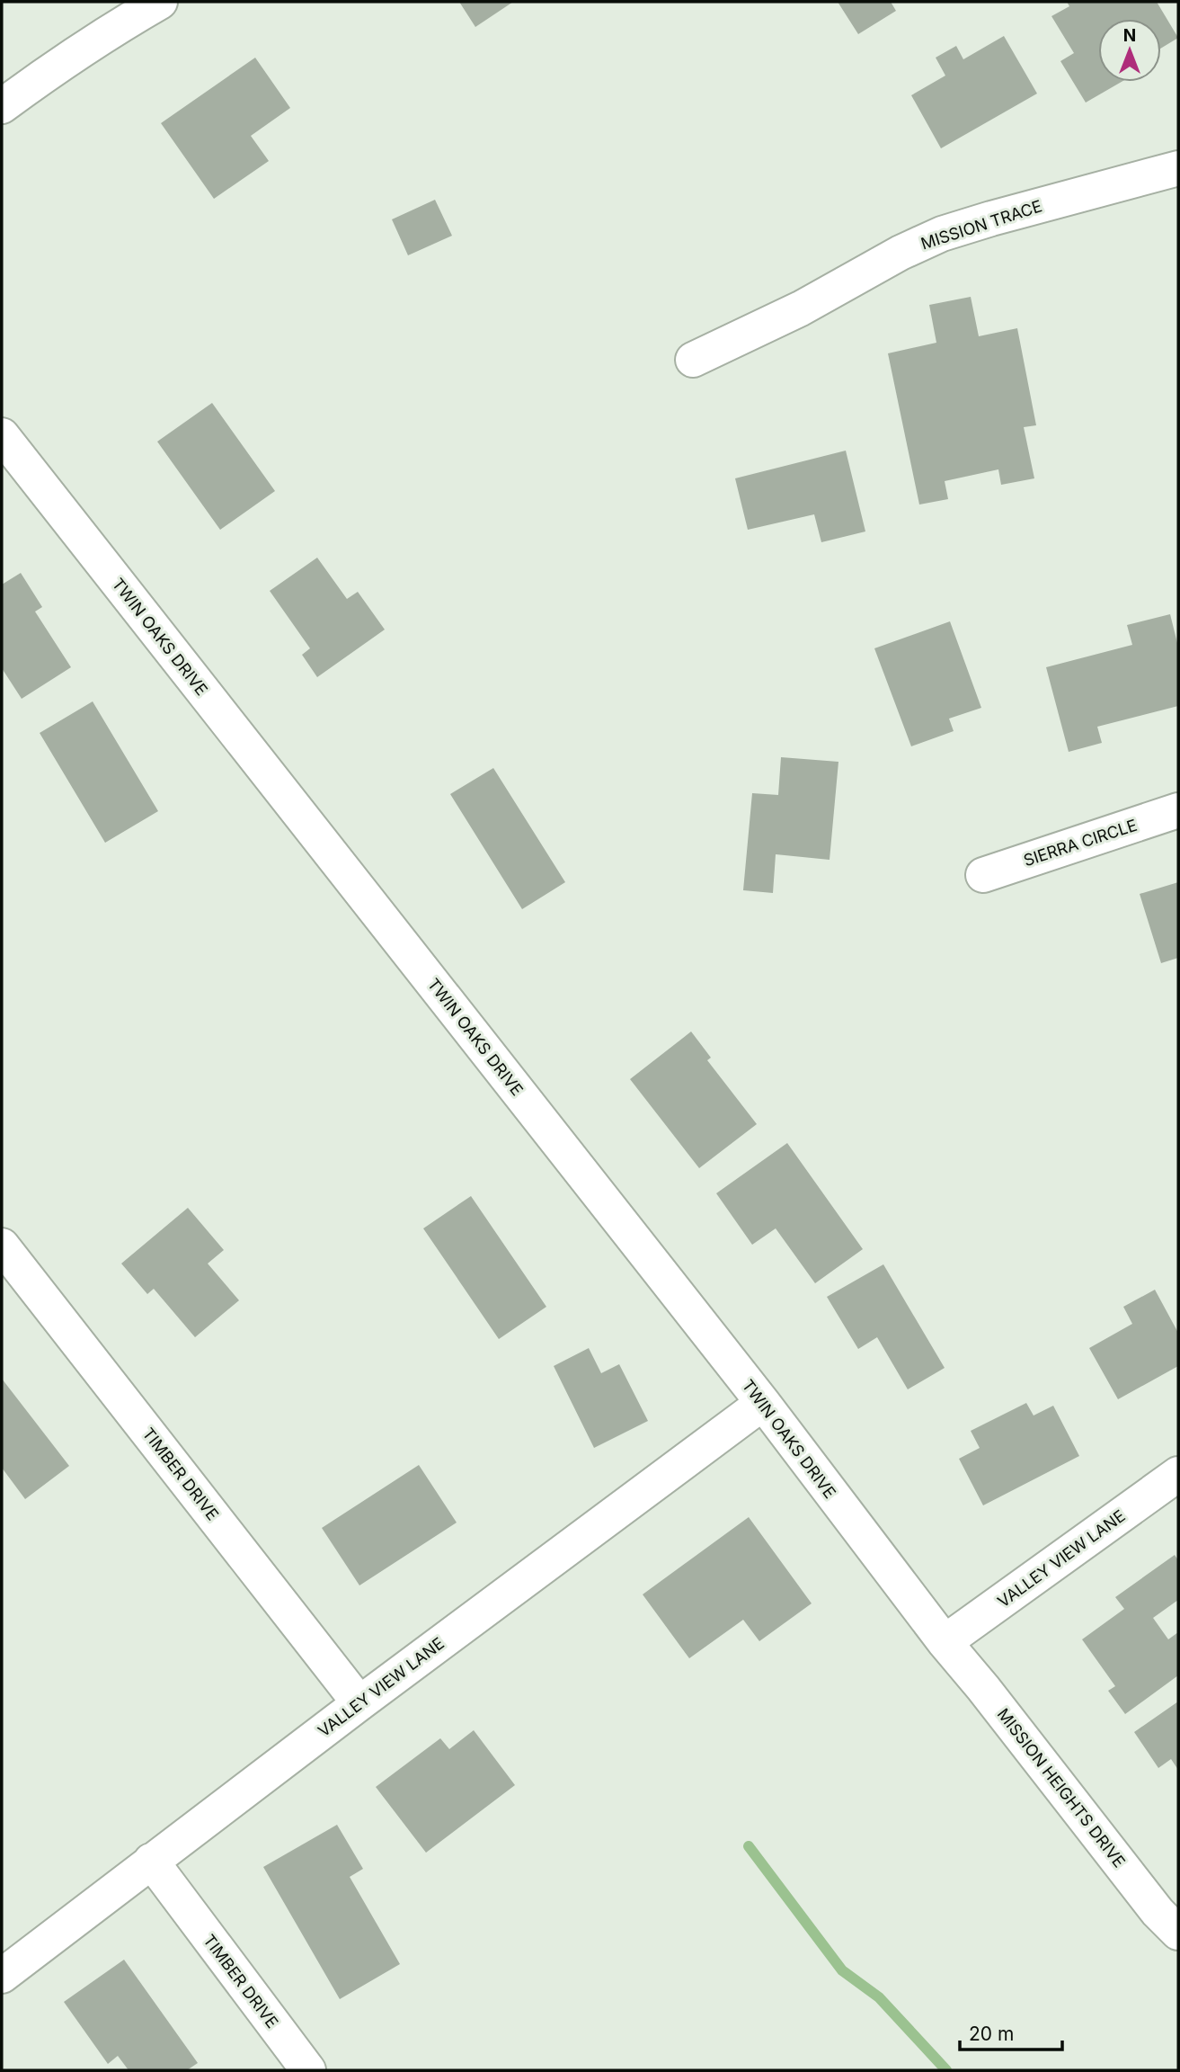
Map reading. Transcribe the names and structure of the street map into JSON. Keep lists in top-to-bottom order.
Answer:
{
  "streets": {
    "street": [
      "MISSION TRACE",
      "TWIN OAKS DRIVE",
      "SIERRA CIRCLE",
      "TIMBER DRIVE",
      "VALLEY VIEW LANE",
      "MISSION HEIGHTS DRIVE"
    ]
  },
  "crossings": [
    ["TWIN OAKS DRIVE", "VALLEY VIEW LANE"],
    ["TWIN OAKS DRIVE", "MISSION HEIGHTS DRIVE"],
    ["TIMBER DRIVE", "VALLEY VIEW LANE"],
    ["VALLEY VIEW LANE", "MISSION HEIGHTS DRIVE"]
  ],
  "scale_bar": "20 m",
  "north": "top"
}
